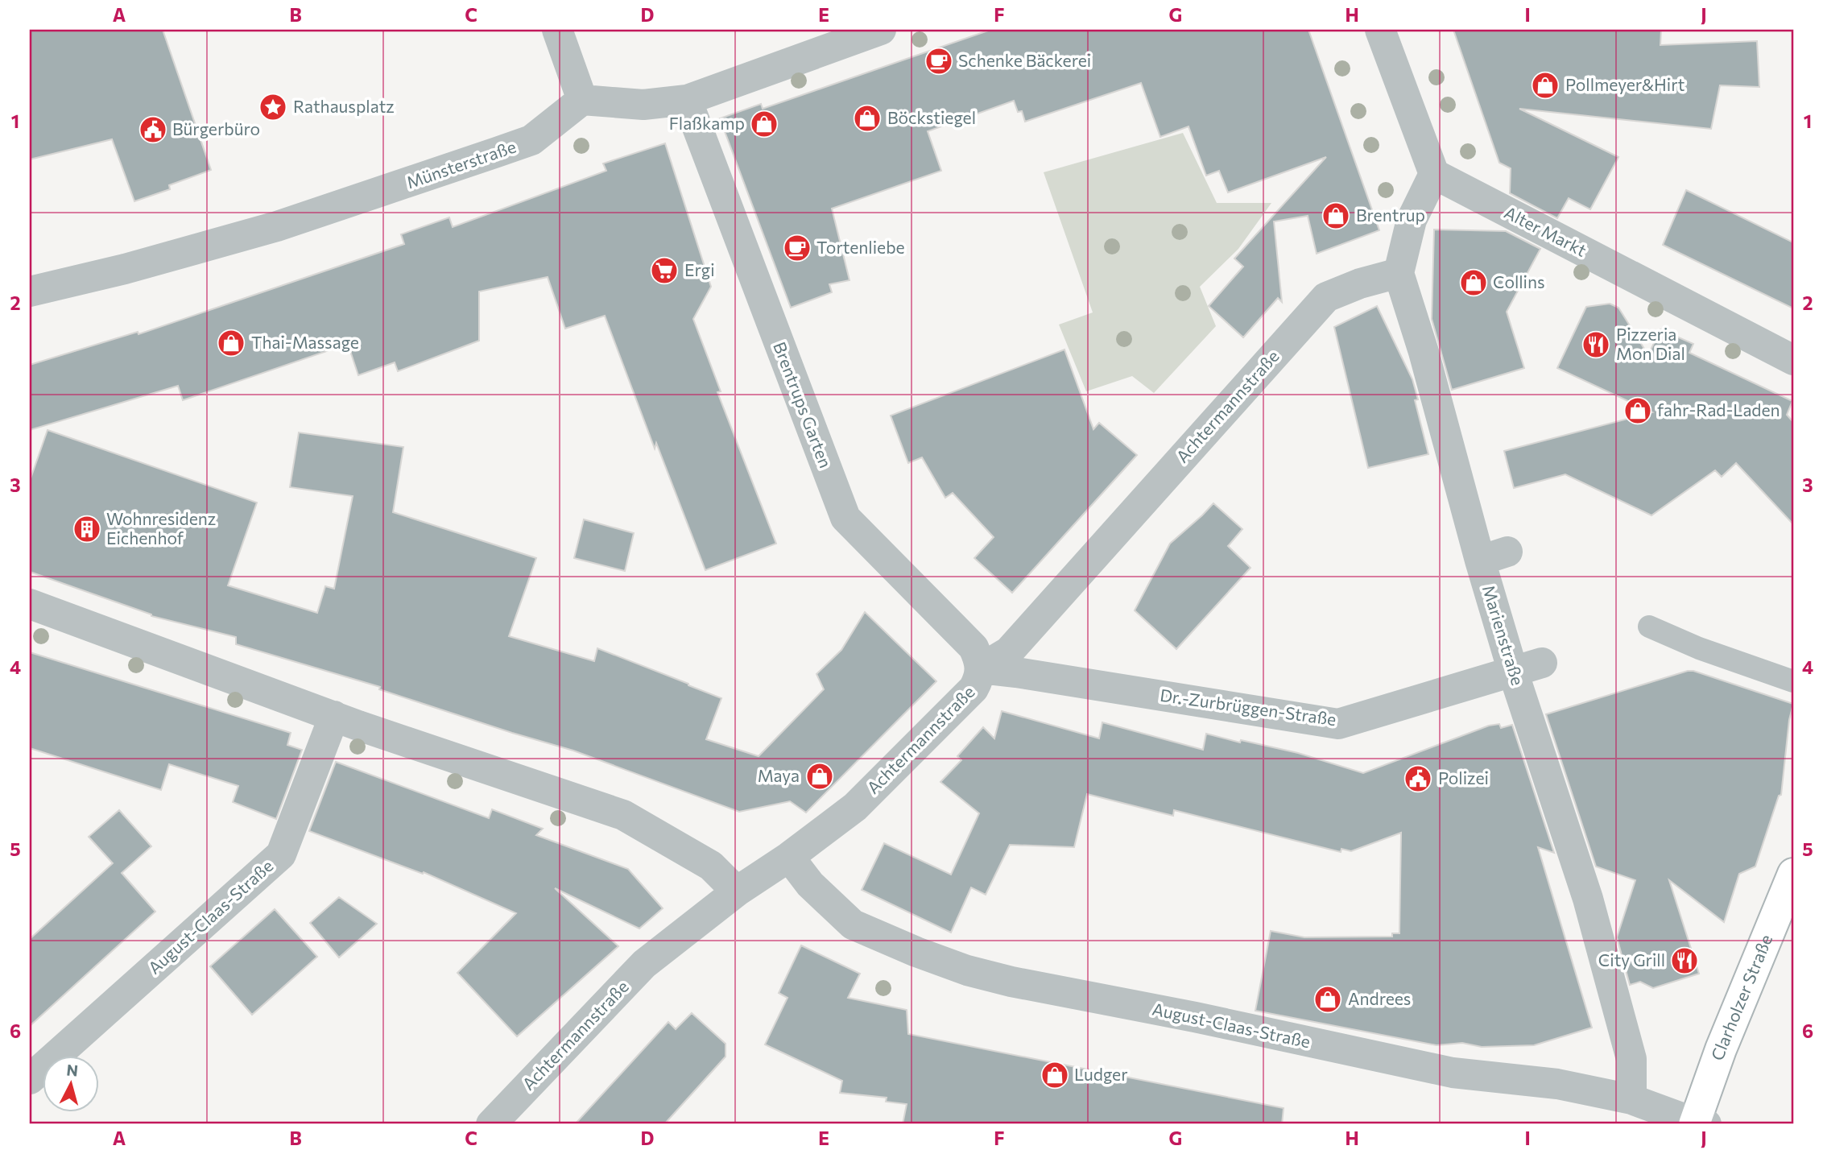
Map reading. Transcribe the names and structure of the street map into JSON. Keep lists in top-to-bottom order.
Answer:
{
  "streets": {
    "street": [
      "Münsterstraße",
      "Alter Markt",
      "Brentrups Garten",
      "Achtermannstraße",
      "Marienstraße",
      "Dr.-Zurbrüggen-Straße",
      "August-Claas-Straße",
      "Clarholzer Straße"
    ]
  },
  "crossings": [
    ["Brentrups Garten", "Achtermannstraße"],
    ["Brentrups Garten", "Dr.-Zurbrüggen-Straße"],
    ["Achtermannstraße", "Marienstraße"],
    ["Achtermannstraße", "Dr.-Zurbrüggen-Straße"],
    ["Achtermannstraße", "August-Claas-Straße"],
    ["Marienstraße", "Dr.-Zurbrüggen-Straße"],
    ["Marienstraße", "August-Claas-Straße"],
    ["August-Claas-Straße", "Clarholzer Straße"]
  ],
  "places": {
    "cafe": ["Schenke Bäckerei", "Tortenliebe"],
    "shop": [
      "Pollmeyer&Hirt",
      "Böckstiegel",
      "Flaßkamp",
      "Brentrup",
      "Collins",
      "Thai-Massage",
      "fahr-Rad-Laden",
      "Maya",
      "Andrees",
      "Ludger"
    ],
    "place": ["Rathausplatz"],
    "public building": ["Bürgerbüro", "Polizei"],
    "supermarket": ["Ergi"],
    "restaurant": ["Pizzeria Mon Dial", "City Grill"],
    "building": ["Wohnresidenz Eichenhof"]
  },
  "north": "top",
  "grid": {
    "columns": [
      "A",
      "B",
      "C",
      "D",
      "E",
      "F",
      "G",
      "H",
      "I",
      "J"
    ],
    "rows": [
      "1",
      "2",
      "3",
      "4",
      "5",
      "6"
    ]
  }
}
